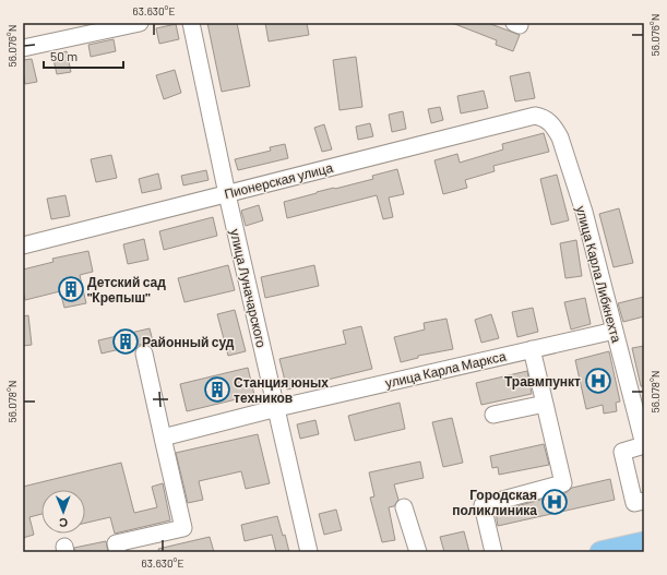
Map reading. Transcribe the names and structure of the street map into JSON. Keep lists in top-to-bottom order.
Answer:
{
  "streets": {
    "street": [
      "Пионерская улица",
      "улица Карла Либкнехта",
      "улица Луначарского",
      "улица Карла Маркса"
    ]
  },
  "crossings": [
    ["Пионерская улица", "улица Карла Либкнехта"],
    ["Пионерская улица", "улица Луначарского"],
    ["улица Карла Либкнехта", "улица Карла Маркса"],
    ["улица Луначарского", "улица Карла Маркса"]
  ],
  "places": {
    "building": ["Детский сад \"Крепыш\"", "Районный суд", "Станция юных техников"],
    "hospital": ["Травмпункт", "Городская поликлиника"]
  },
  "scale_bar": "50 m",
  "north": "bottom",
  "coordinates": ["63.630°E", "56.076°N", "56.078°N"]
}
